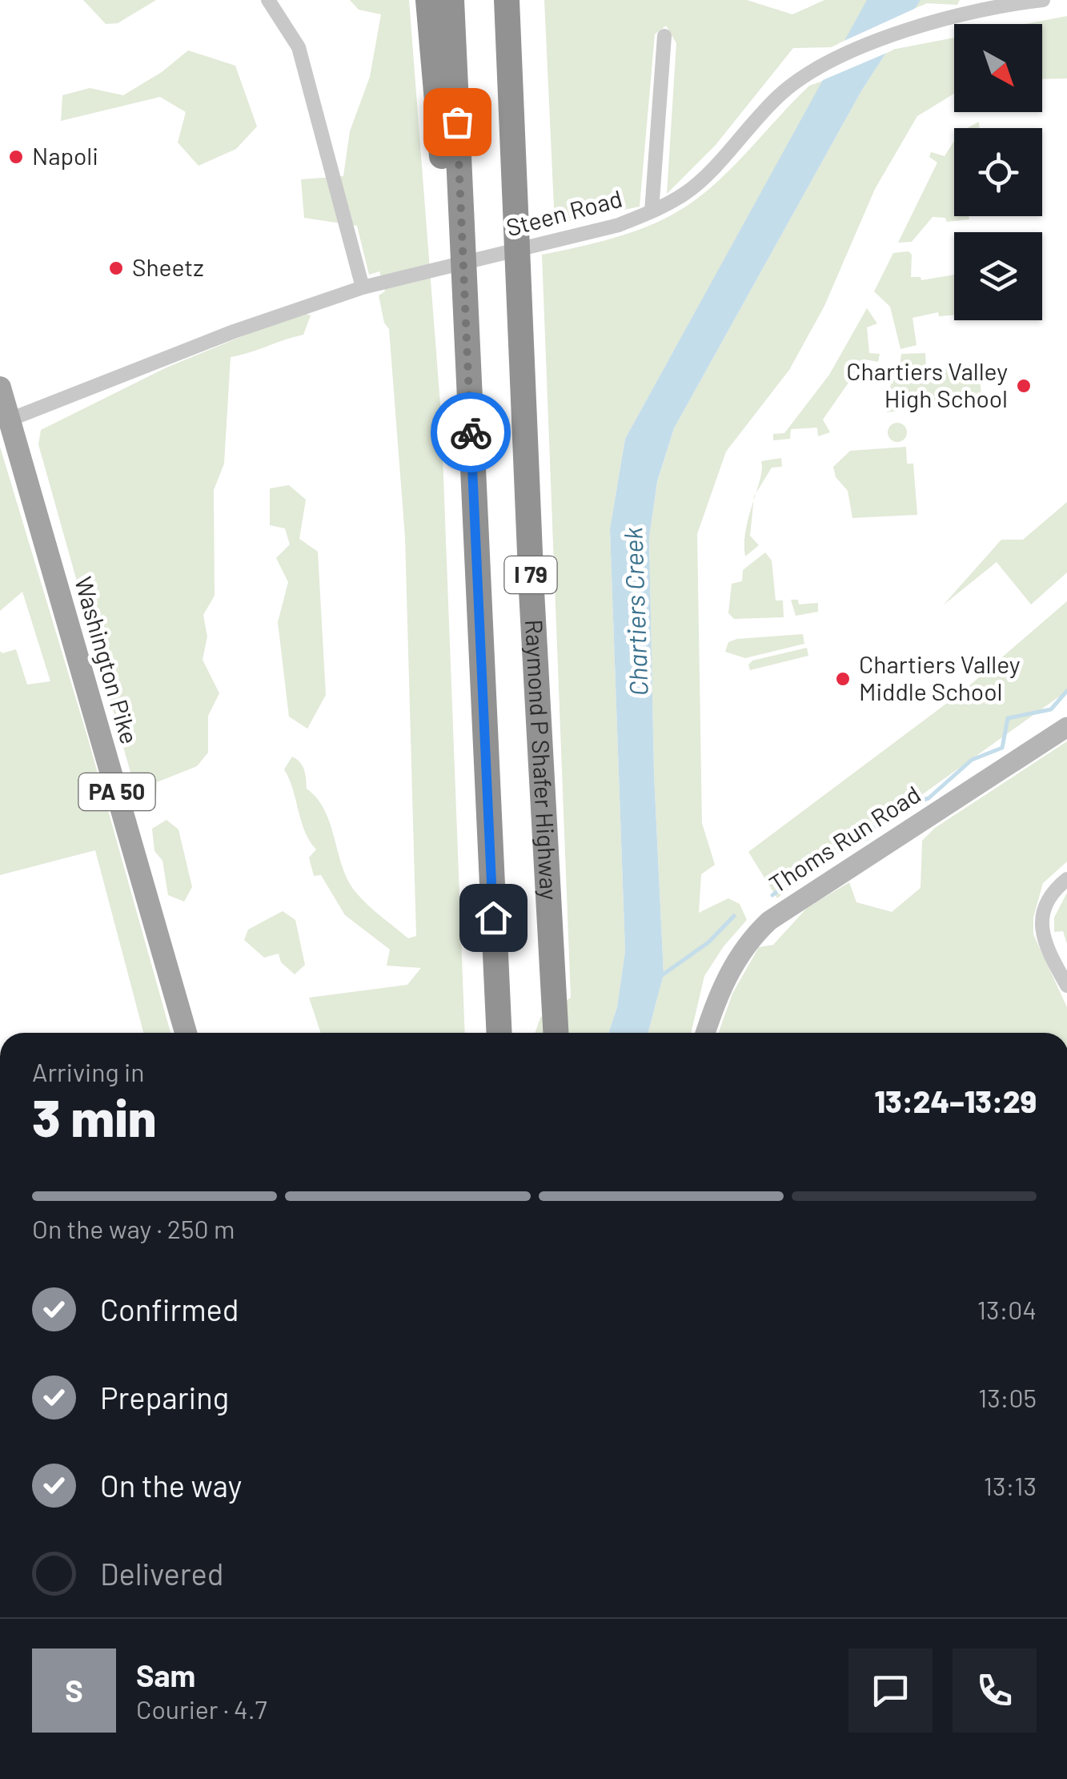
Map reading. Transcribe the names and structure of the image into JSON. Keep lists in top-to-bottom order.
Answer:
{
  "streets": {
    "highway": ["I 79", "Raymond P Shafer Highway"],
    "main road": ["Washington Pike", "PA 50"],
    "street": ["Steen Road", "Thoms Run Road"]
  },
  "crossings": [
    ["Steen Road", "Washington Pike"]
  ],
  "water": ["Chartiers Creek"],
  "places": [
    "Napoli",
    "Sheetz",
    "Chartiers Valley High School",
    "Chartiers Valley Middle School"
  ],
  "north": "bottom right",
  "page": {
    "heading": ["3 min", "Arriving in", "13:24–13:29"],
    "panel": ["Sam", "Courier · 4.7"],
    "bar": "On the way · 250 m",
    "list": [
      ["Confirmed", "13:04"],
      ["Preparing", "13:05"],
      ["On the way", "13:13"],
      "Delivered"
    ],
    "round": "S"
  }
}
